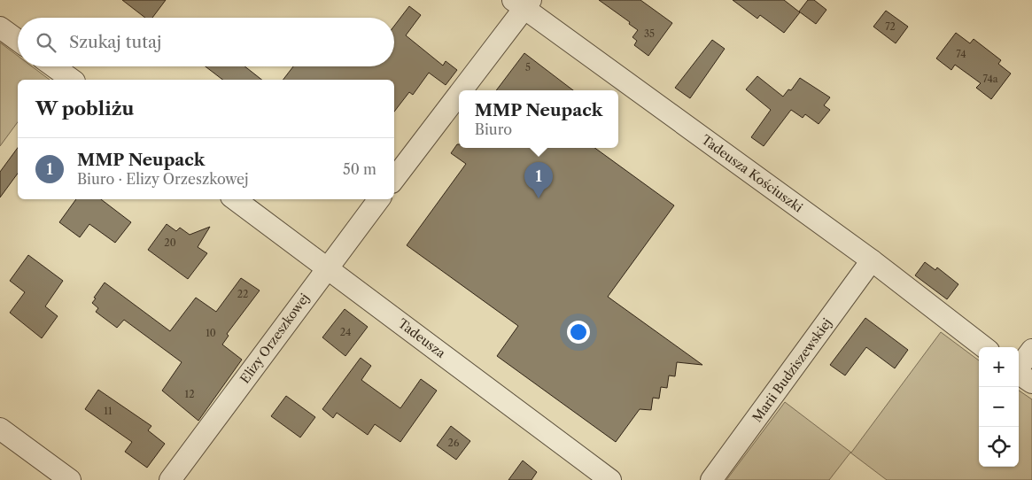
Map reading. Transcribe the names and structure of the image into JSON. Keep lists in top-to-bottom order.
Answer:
{
  "streets": {
    "street": [
      "Tadeusza Kościuszki",
      "Elizy Orzeszkowej",
      "Tadeusza",
      "Marii Budziszewskiej"
    ]
  },
  "crossings": [
    ["Tadeusza Kościuszki", "Marii Budziszewskiej"],
    ["Elizy Orzeszkowej", "Tadeusza"]
  ],
  "house_numbers": [
    "72",
    "35",
    "74",
    "5",
    "74a",
    "20",
    "22",
    "24",
    "10",
    "12",
    "11",
    "26"
  ],
  "page": {
    "search": "Szukaj tutaj",
    "heading": "W pobliżu",
    "popup": ["MMP Neupack", "Biuro"],
    "list": [
      {
        "mark": "1",
        "name": "MMP Neupack",
        "note": "Biuro · Elizy Orzeszkowej",
        "value": "50 m"
      }
    ],
    "pins": "1",
    "map_buttons": ["+", "−"]
  }
}
